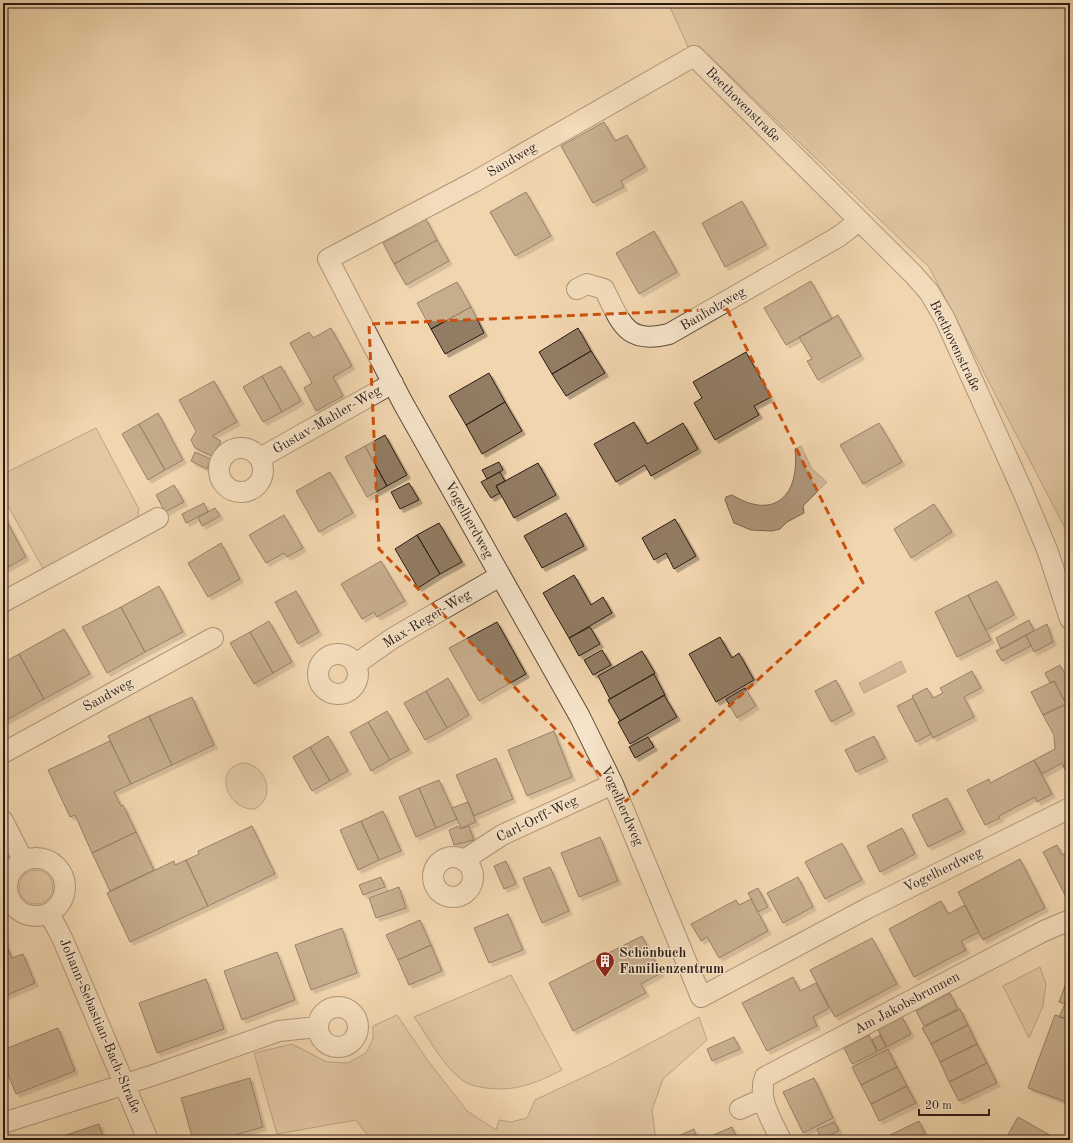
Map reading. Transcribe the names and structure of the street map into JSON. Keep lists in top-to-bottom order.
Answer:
{
  "streets": {
    "street": [
      "Beethovenstraße",
      "Sandweg",
      "Banholzweg",
      "Gustav-Mahler-Weg",
      "Vogelherdweg",
      "Max-Reger-Weg",
      "Carl-Orff-Weg",
      "Am Jakobsbrunnen",
      "Johann-Sebastian-Bach-Straße"
    ]
  },
  "crossings": [
    ["Beethovenstraße", "Sandweg"],
    ["Beethovenstraße", "Banholzweg"],
    ["Sandweg", "Vogelherdweg"],
    ["Gustav-Mahler-Weg", "Vogelherdweg"],
    ["Vogelherdweg", "Max-Reger-Weg"],
    ["Vogelherdweg", "Carl-Orff-Weg"]
  ],
  "places": {
    "building": ["Schönbuch Familienzentrum"]
  },
  "scale_bar": "20 m"
}
